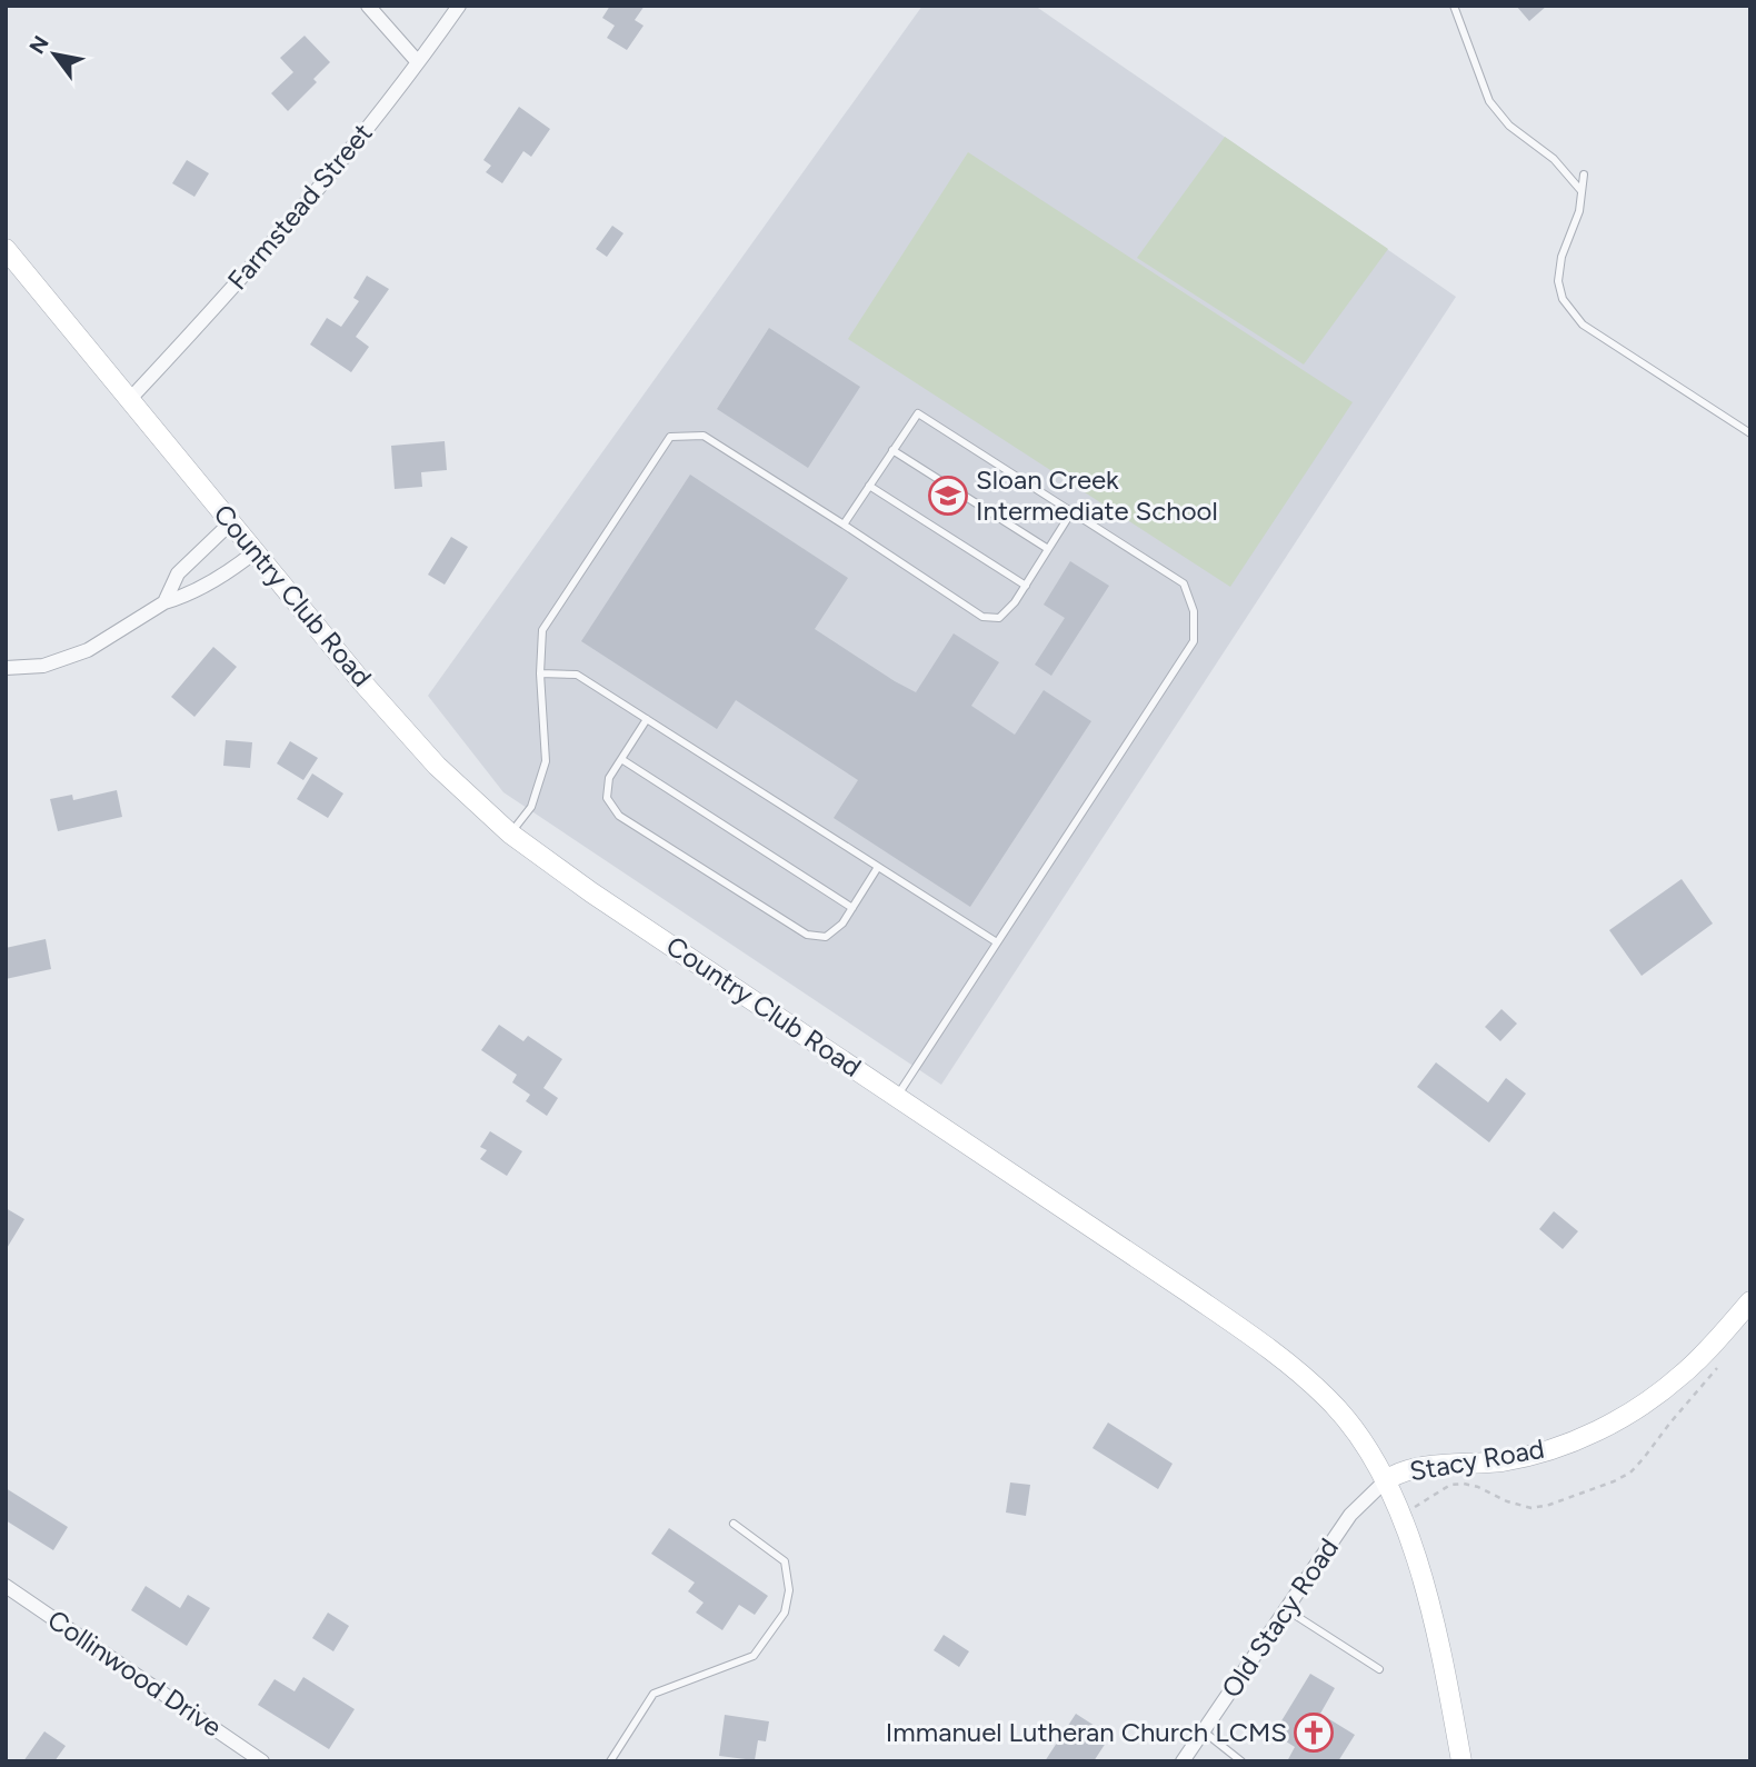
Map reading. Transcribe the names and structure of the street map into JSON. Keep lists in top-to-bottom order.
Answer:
{
  "streets": {
    "main road": ["Country Club Road", "Stacy Road"],
    "street": ["Farmstead Street", "Old Stacy Road", "Collinwood Drive"]
  },
  "crossings": [
    ["Farmstead Street", "Country Club Road"],
    ["Country Club Road", "Stacy Road"],
    ["Country Club Road", "Old Stacy Road"],
    ["Stacy Road", "Old Stacy Road"]
  ],
  "places": {
    "school or university": ["Sloan Creek Intermediate School"],
    "church": ["Immanuel Lutheran Church LCMS"]
  },
  "north": "top left"
}
